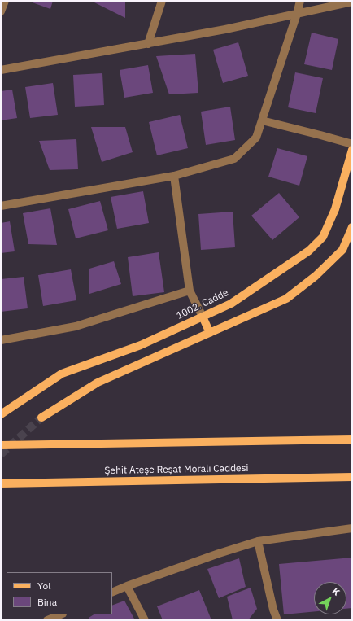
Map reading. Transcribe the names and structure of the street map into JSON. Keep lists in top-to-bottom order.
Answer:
{
  "streets": {
    "main road": ["1002. Cadde", "Şehit Ateşe Reşat Moralı Caddesi"]
  },
  "legend": ["Yol", "Bina"],
  "north": "top right"
}
